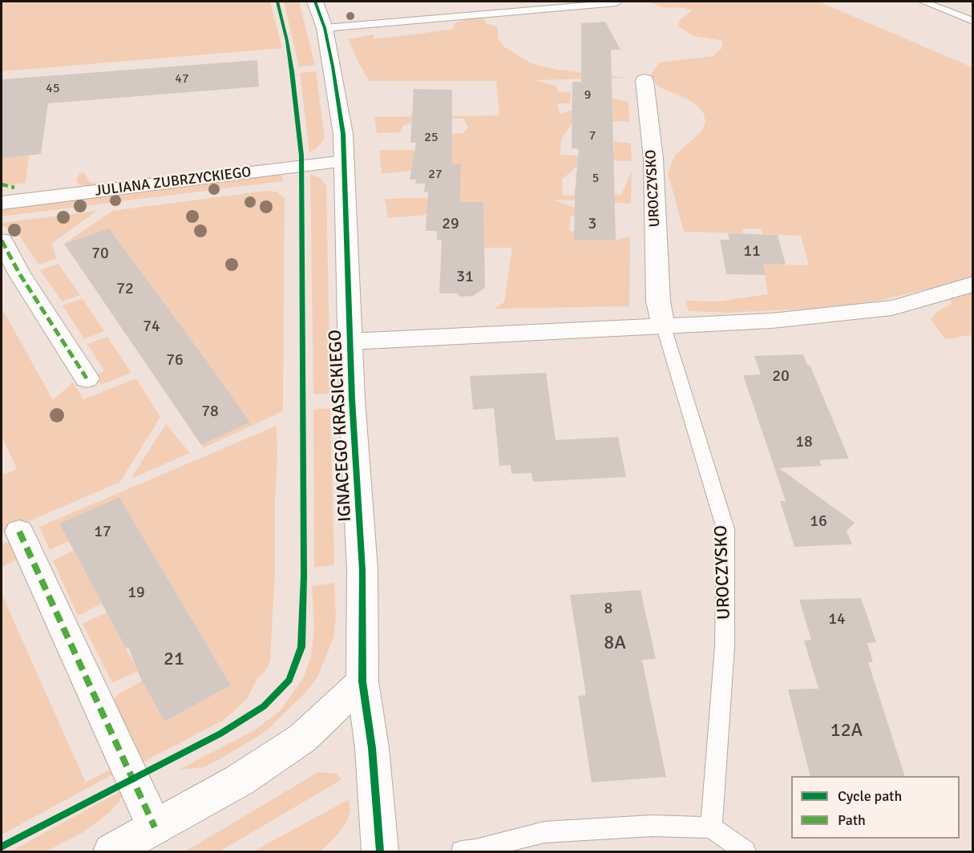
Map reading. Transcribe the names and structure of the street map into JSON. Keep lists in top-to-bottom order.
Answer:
{
  "streets": {
    "street": ["JULIANA ZUBRZYCKIEGO", "UROCZYSKO", "IGNACEGO KRASICKIEGO"]
  },
  "crossings": [
    ["JULIANA ZUBRZYCKIEGO", "IGNACEGO KRASICKIEGO"]
  ],
  "house_numbers": [
    "47",
    "45",
    "9",
    "7",
    "25",
    "27",
    "5",
    "29",
    "3",
    "11",
    "70",
    "31",
    "72",
    "74",
    "76",
    "20",
    "78",
    "18",
    "16",
    "17",
    "19",
    "8",
    "14",
    "8A",
    "21",
    "12A"
  ],
  "legend": ["Cycle path", "Path"]
}
